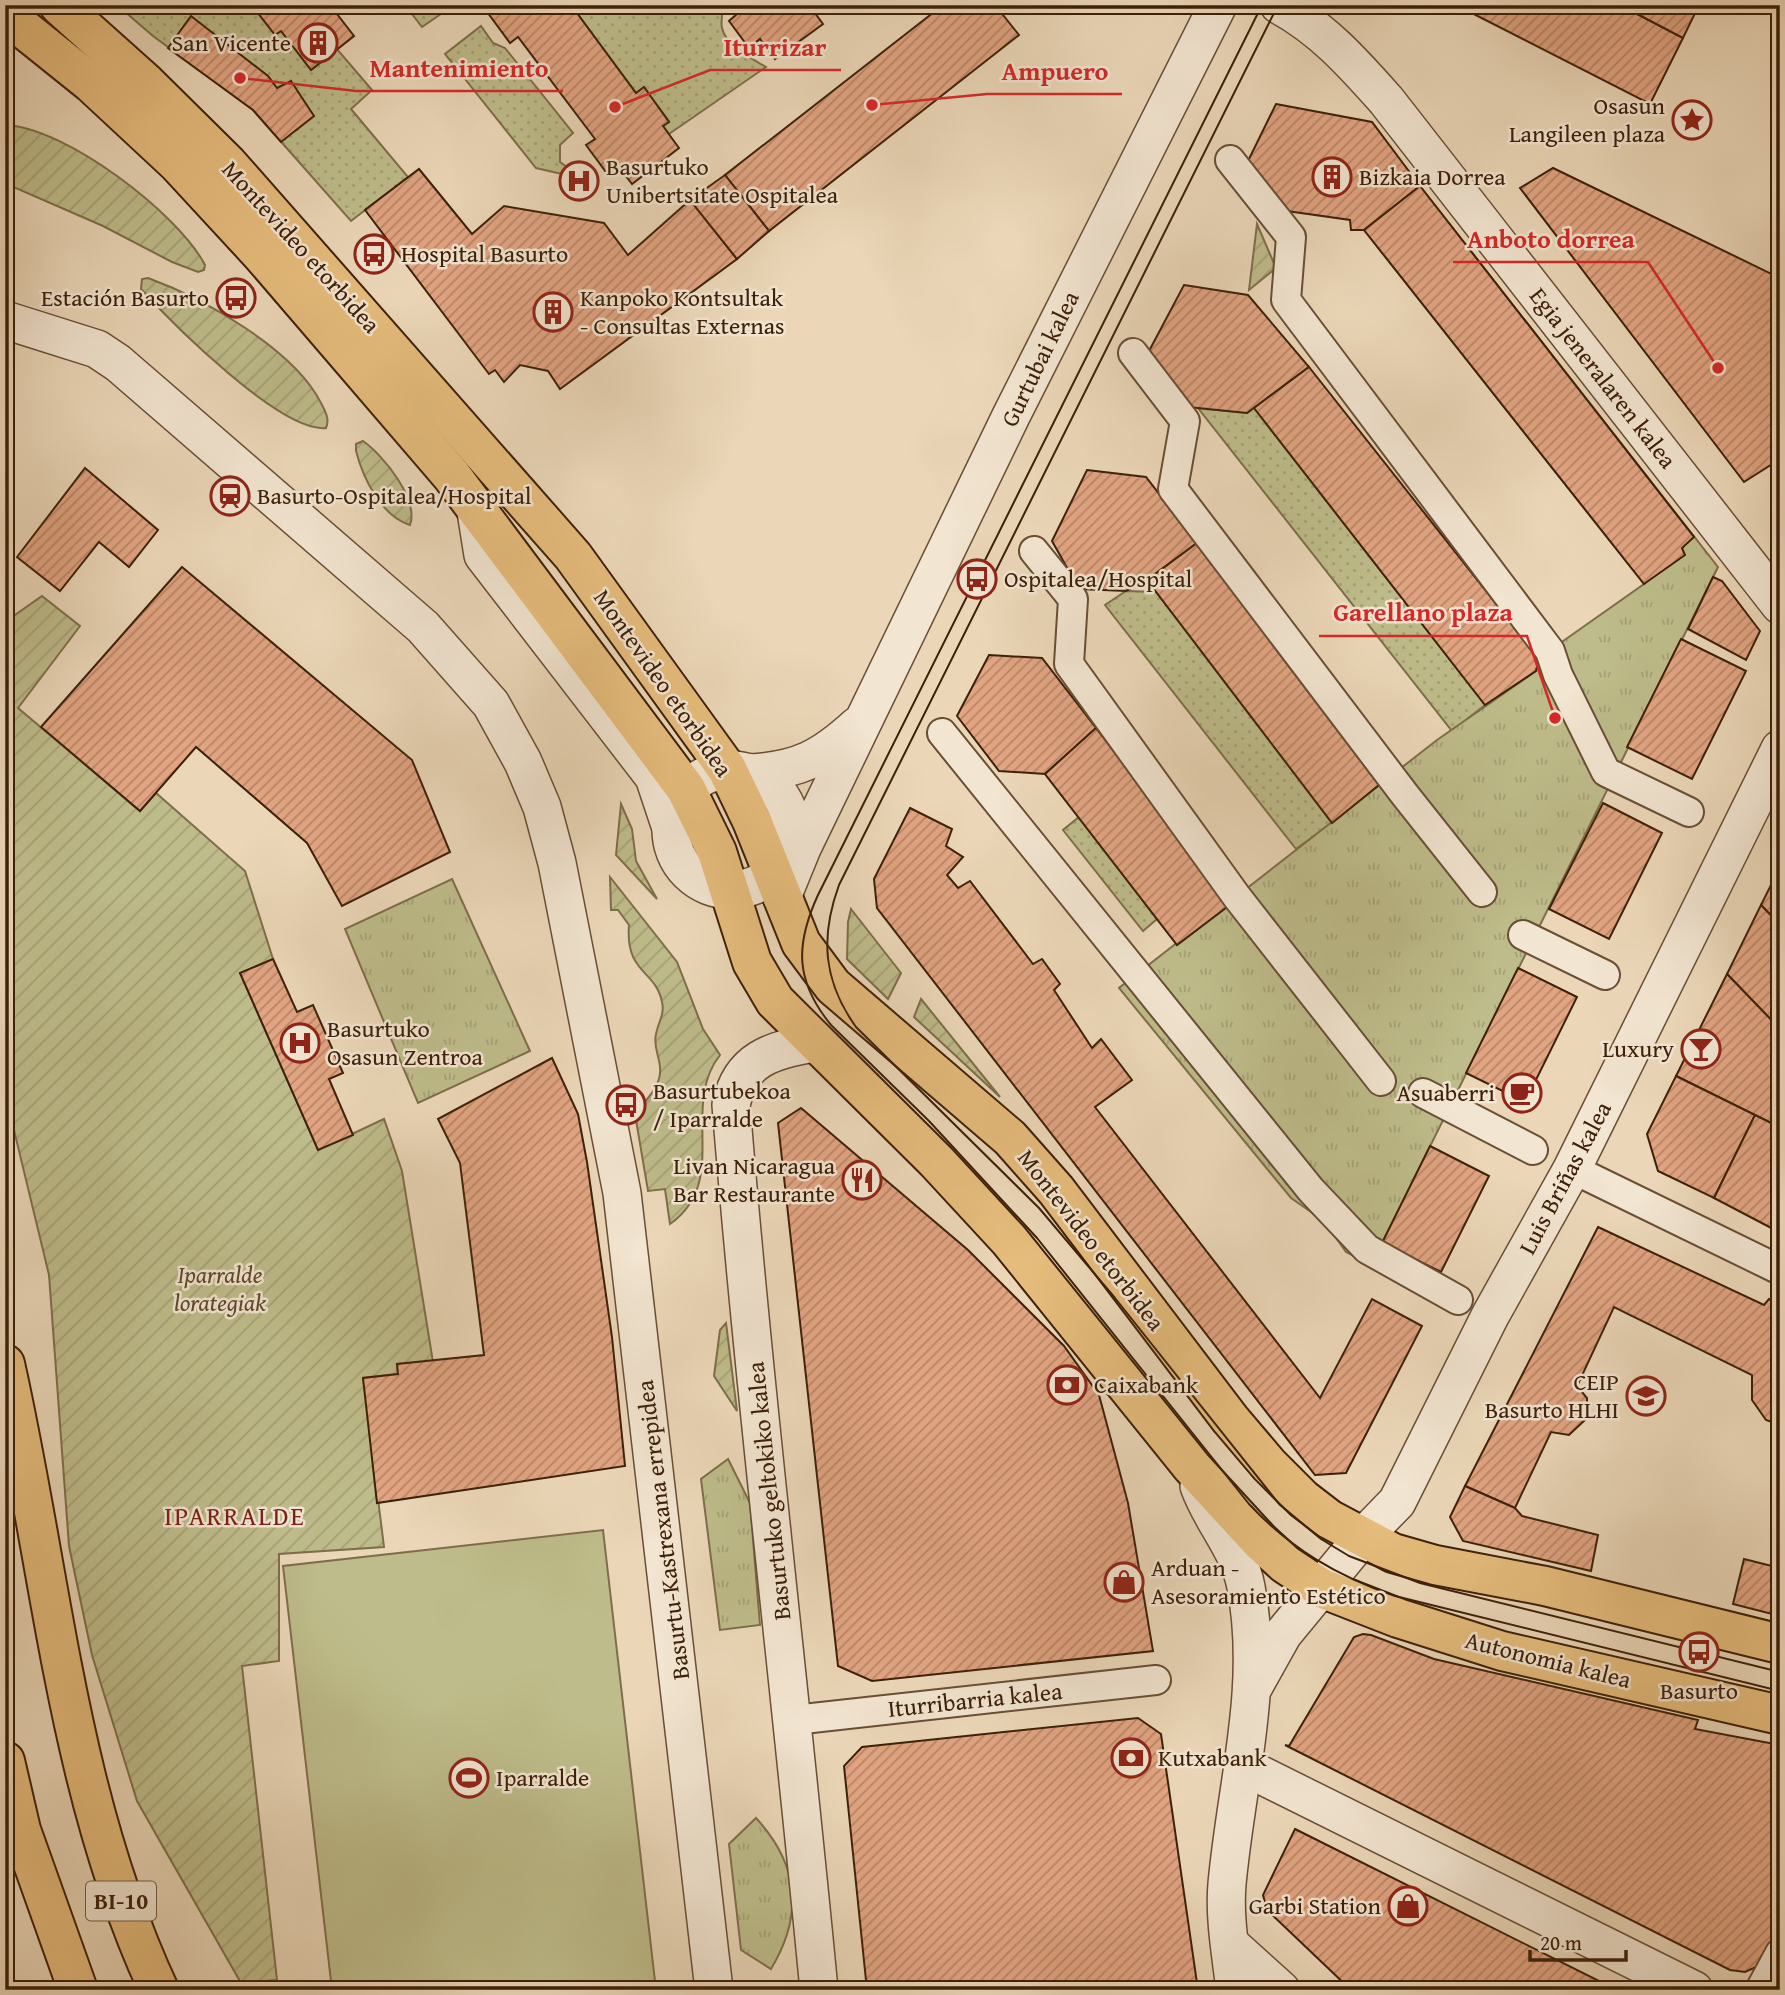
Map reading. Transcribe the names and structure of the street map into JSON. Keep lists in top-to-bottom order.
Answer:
{
  "streets": {
    "main road": ["Montevideo etorbidea", "Autonomia kalea", "BI-10"],
    "street": [
      "Gurtubai kalea",
      "Egia jeneralaren kalea",
      "Luis Briñas kalea",
      "Basurtuko geltokiko kalea",
      "Basurtu-Kastrexana errepidea",
      "Iturribarria kalea"
    ]
  },
  "crossings": [
    ["Montevideo etorbidea", "Gurtubai kalea"],
    ["Montevideo etorbidea", "Luis Briñas kalea"],
    ["Montevideo etorbidea", "Basurtuko geltokiko kalea"],
    ["Montevideo etorbidea", "Autonomia kalea"],
    ["Luis Briñas kalea", "Autonomia kalea"],
    ["Basurtuko geltokiko kalea", "Iturribarria kalea"]
  ],
  "districts": ["IPARRALDE"],
  "parks": ["Iparralde lorategiak"],
  "places": {
    "building": ["San Vicente", "Bizkaia Dorrea", "Kanpoko Kontsultak - Consultas Externas"],
    "other": [
      "Mantenimiento",
      "Ampuero",
      "Iturrizar",
      "Anboto dorrea",
      "Garellano plaza"
    ],
    "place": ["Osasun Langileen plaza"],
    "hospital": ["Basurtuko Unibertsitate Ospitalea", "Basurtuko Osasun Zentroa"],
    "bus stop": [
      "Hospital Basurto",
      "Estación Basurto",
      "Ospitalea/Hospital",
      "Basurtubekoa / Iparralde",
      "Basurto"
    ],
    "station": ["Basurto-Ospitalea/Hospital"],
    "bar": ["Luxury"],
    "cafe": ["Asuaberri"],
    "restaurant": ["Livan Nicaragua Bar Restaurante"],
    "bank": ["Caixabank", "Kutxabank"],
    "school or university": ["CEIP Basurto HLHI"],
    "shop": ["Arduan - Asesoramiento Estético", "Garbi Station"],
    "sports": ["Iparralde"]
  },
  "scale_bar": "20 m"
}
